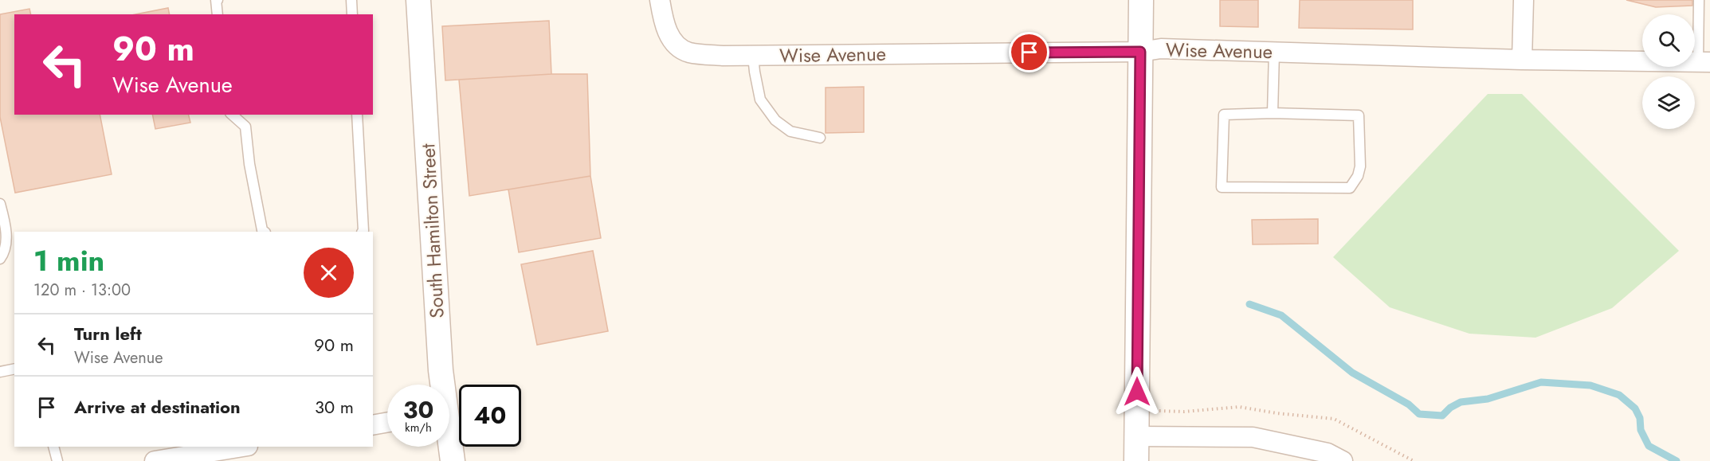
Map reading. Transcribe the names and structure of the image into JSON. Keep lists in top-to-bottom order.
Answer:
{
  "streets": {
    "street": ["Wise Avenue", "South Hamilton Street"]
  },
  "page": {
    "turn": ["90 m", "Wise Avenue"],
    "heading": ["1 min", "120 m · 13:00"],
    "list": [
      {
        "name": "Turn left",
        "note": "Wise Avenue",
        "value": "90 m"
      },
      {
        "name": "Arrive at destination",
        "value": "30 m"
      }
    ],
    "speed": "30 km/h",
    "limit": "40"
  }
}
